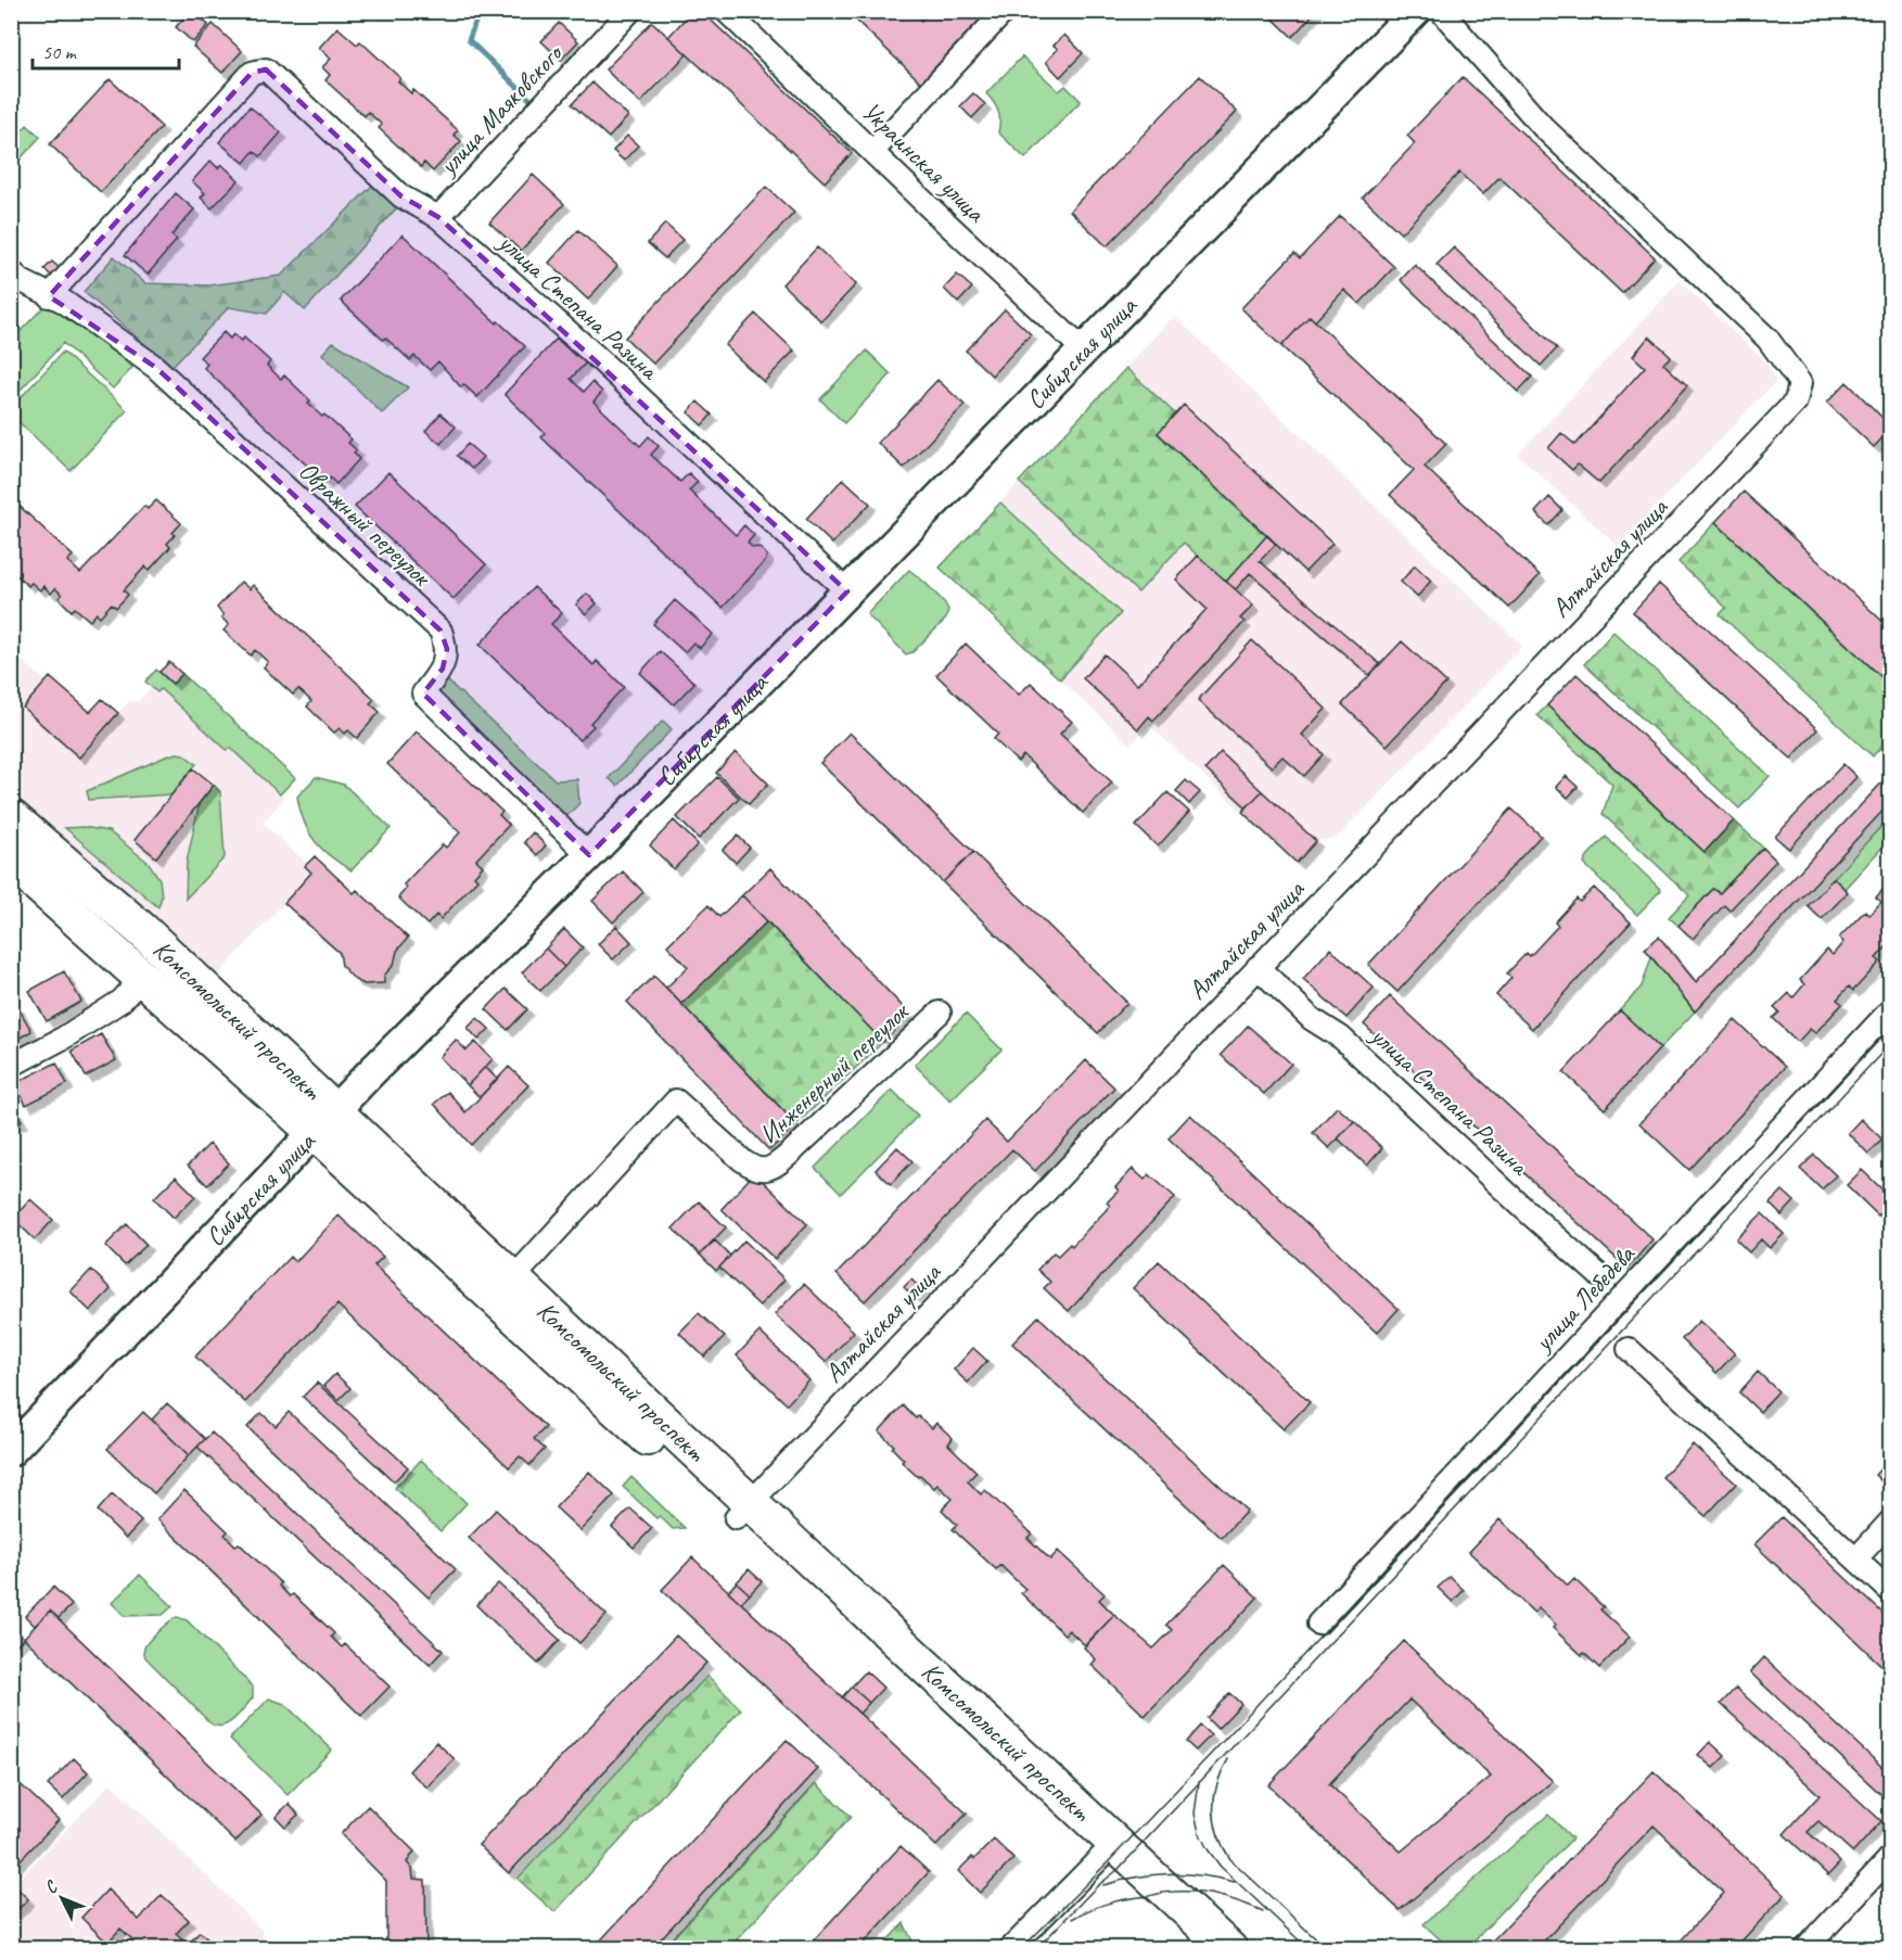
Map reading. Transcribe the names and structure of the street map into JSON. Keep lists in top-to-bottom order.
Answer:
{
  "streets": {
    "main road": ["Сибирская улица", "Комсомольский проспект"],
    "street": [
      "улица Маяковского",
      "Украинская улица",
      "улица Степана Разина",
      "Овражный переулок",
      "Алтайская улица",
      "Инженерный переулок",
      "улица Лебедева"
    ]
  },
  "crossings": [
    ["улица Маяковского", "улица Степана Разина"],
    ["Украинская улица", "Сибирская улица"],
    ["улица Степана Разина", "Сибирская улица"],
    ["улица Степана Разина", "Овражный переулок"],
    ["улица Степана Разина", "Алтайская улица"],
    ["Сибирская улица", "Овражный переулок"],
    ["Сибирская улица", "Комсомольский проспект"],
    ["Алтайская улица", "Комсомольский проспект"],
    ["Комсомольский проспект", "Инженерный переулок"]
  ],
  "scale_bar": "50 m",
  "north": "top left"
}
